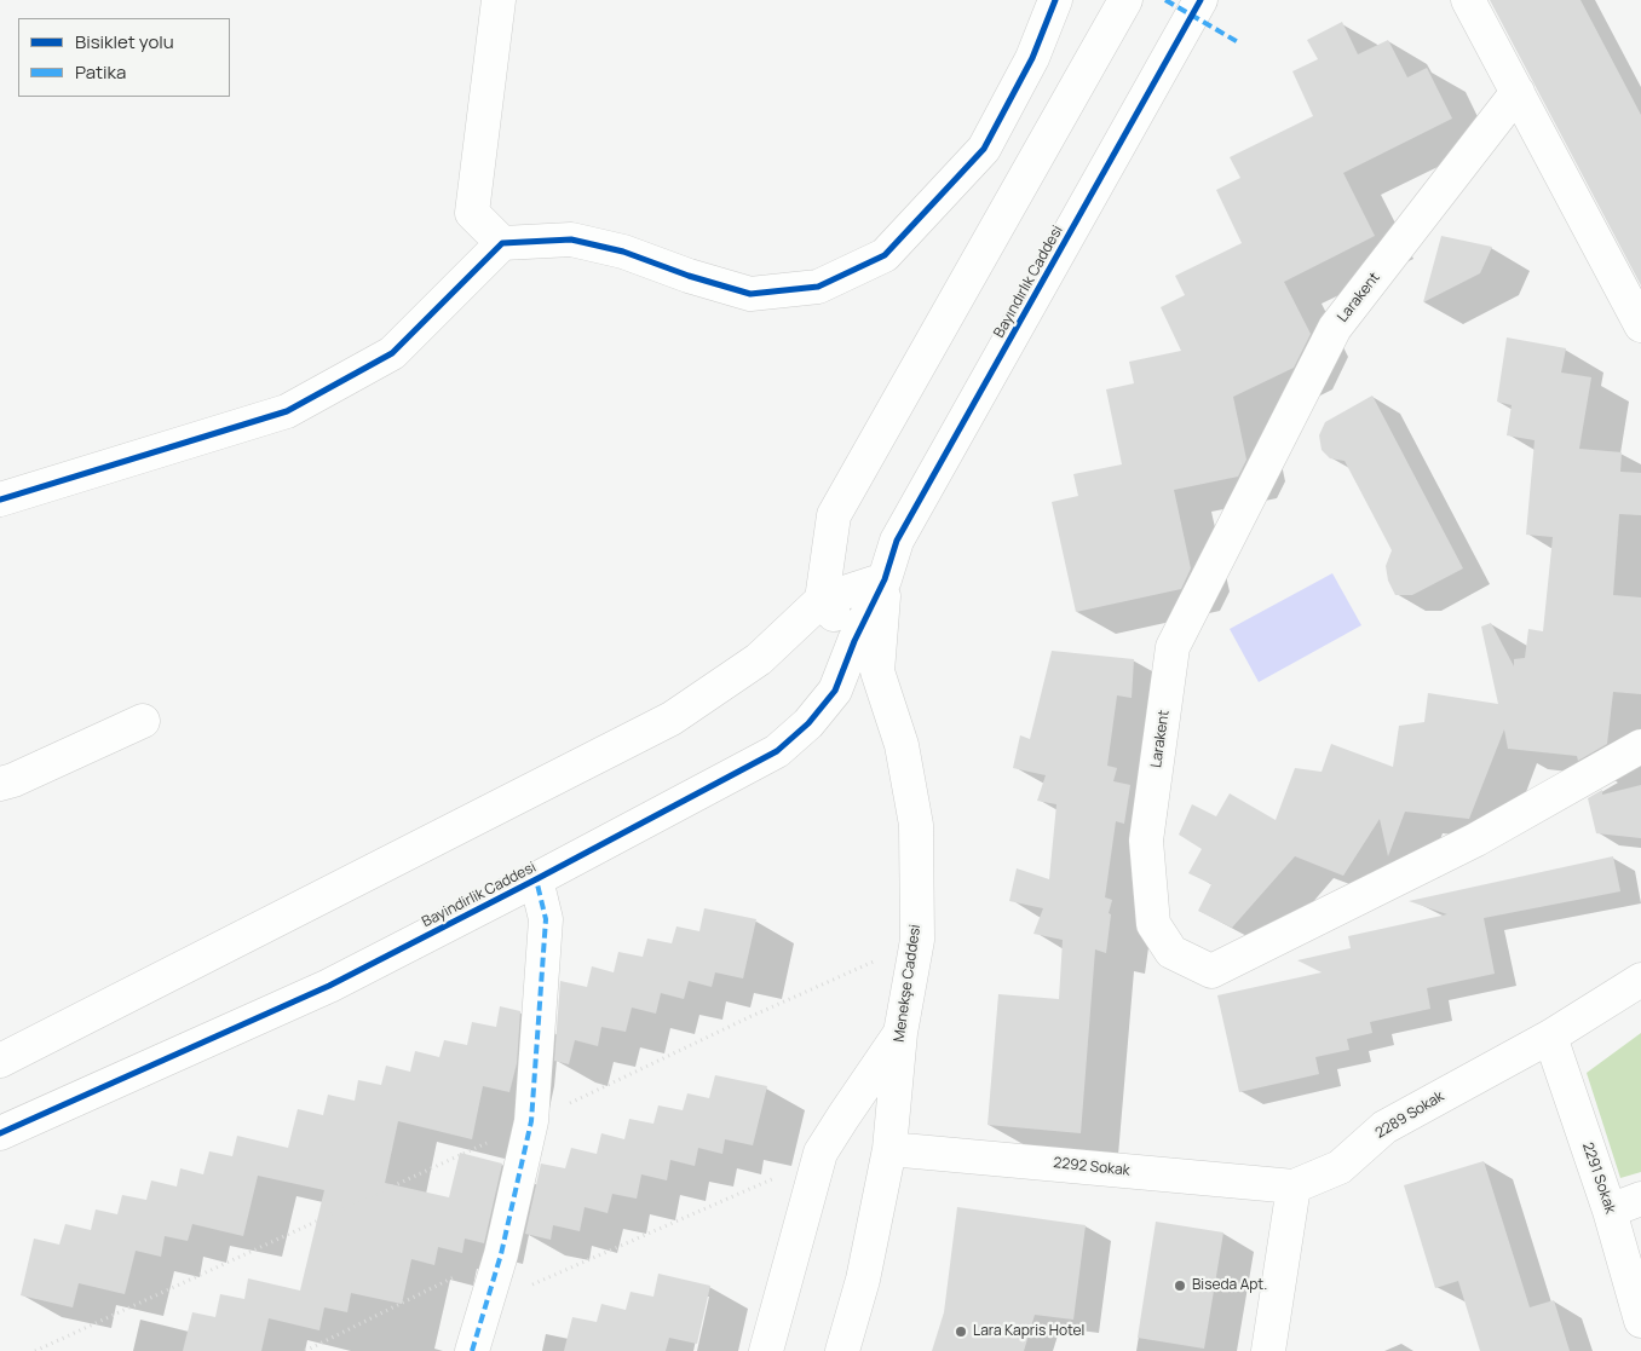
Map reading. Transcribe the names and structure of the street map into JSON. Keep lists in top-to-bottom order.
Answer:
{
  "streets": {
    "street": [
      "Bayındırlık Caddesi",
      "Larakent",
      "Bayindirlik Caddesi",
      "Menekşe Caddesi",
      "2289 Sokak",
      "2292 Sokak",
      "2291 Sokak"
    ]
  },
  "crossings": [
    ["Bayındırlık Caddesi", "Bayindirlik Caddesi"],
    ["Bayındırlık Caddesi", "Menekşe Caddesi"],
    ["Bayindirlik Caddesi", "Menekşe Caddesi"],
    ["Menekşe Caddesi", "2292 Sokak"],
    ["2289 Sokak", "2292 Sokak"],
    ["2289 Sokak", "2291 Sokak"]
  ],
  "places": ["Biseda Apt.", "Lara Kapris Hotel"],
  "legend": ["Bisiklet yolu", "Patika"]
}
